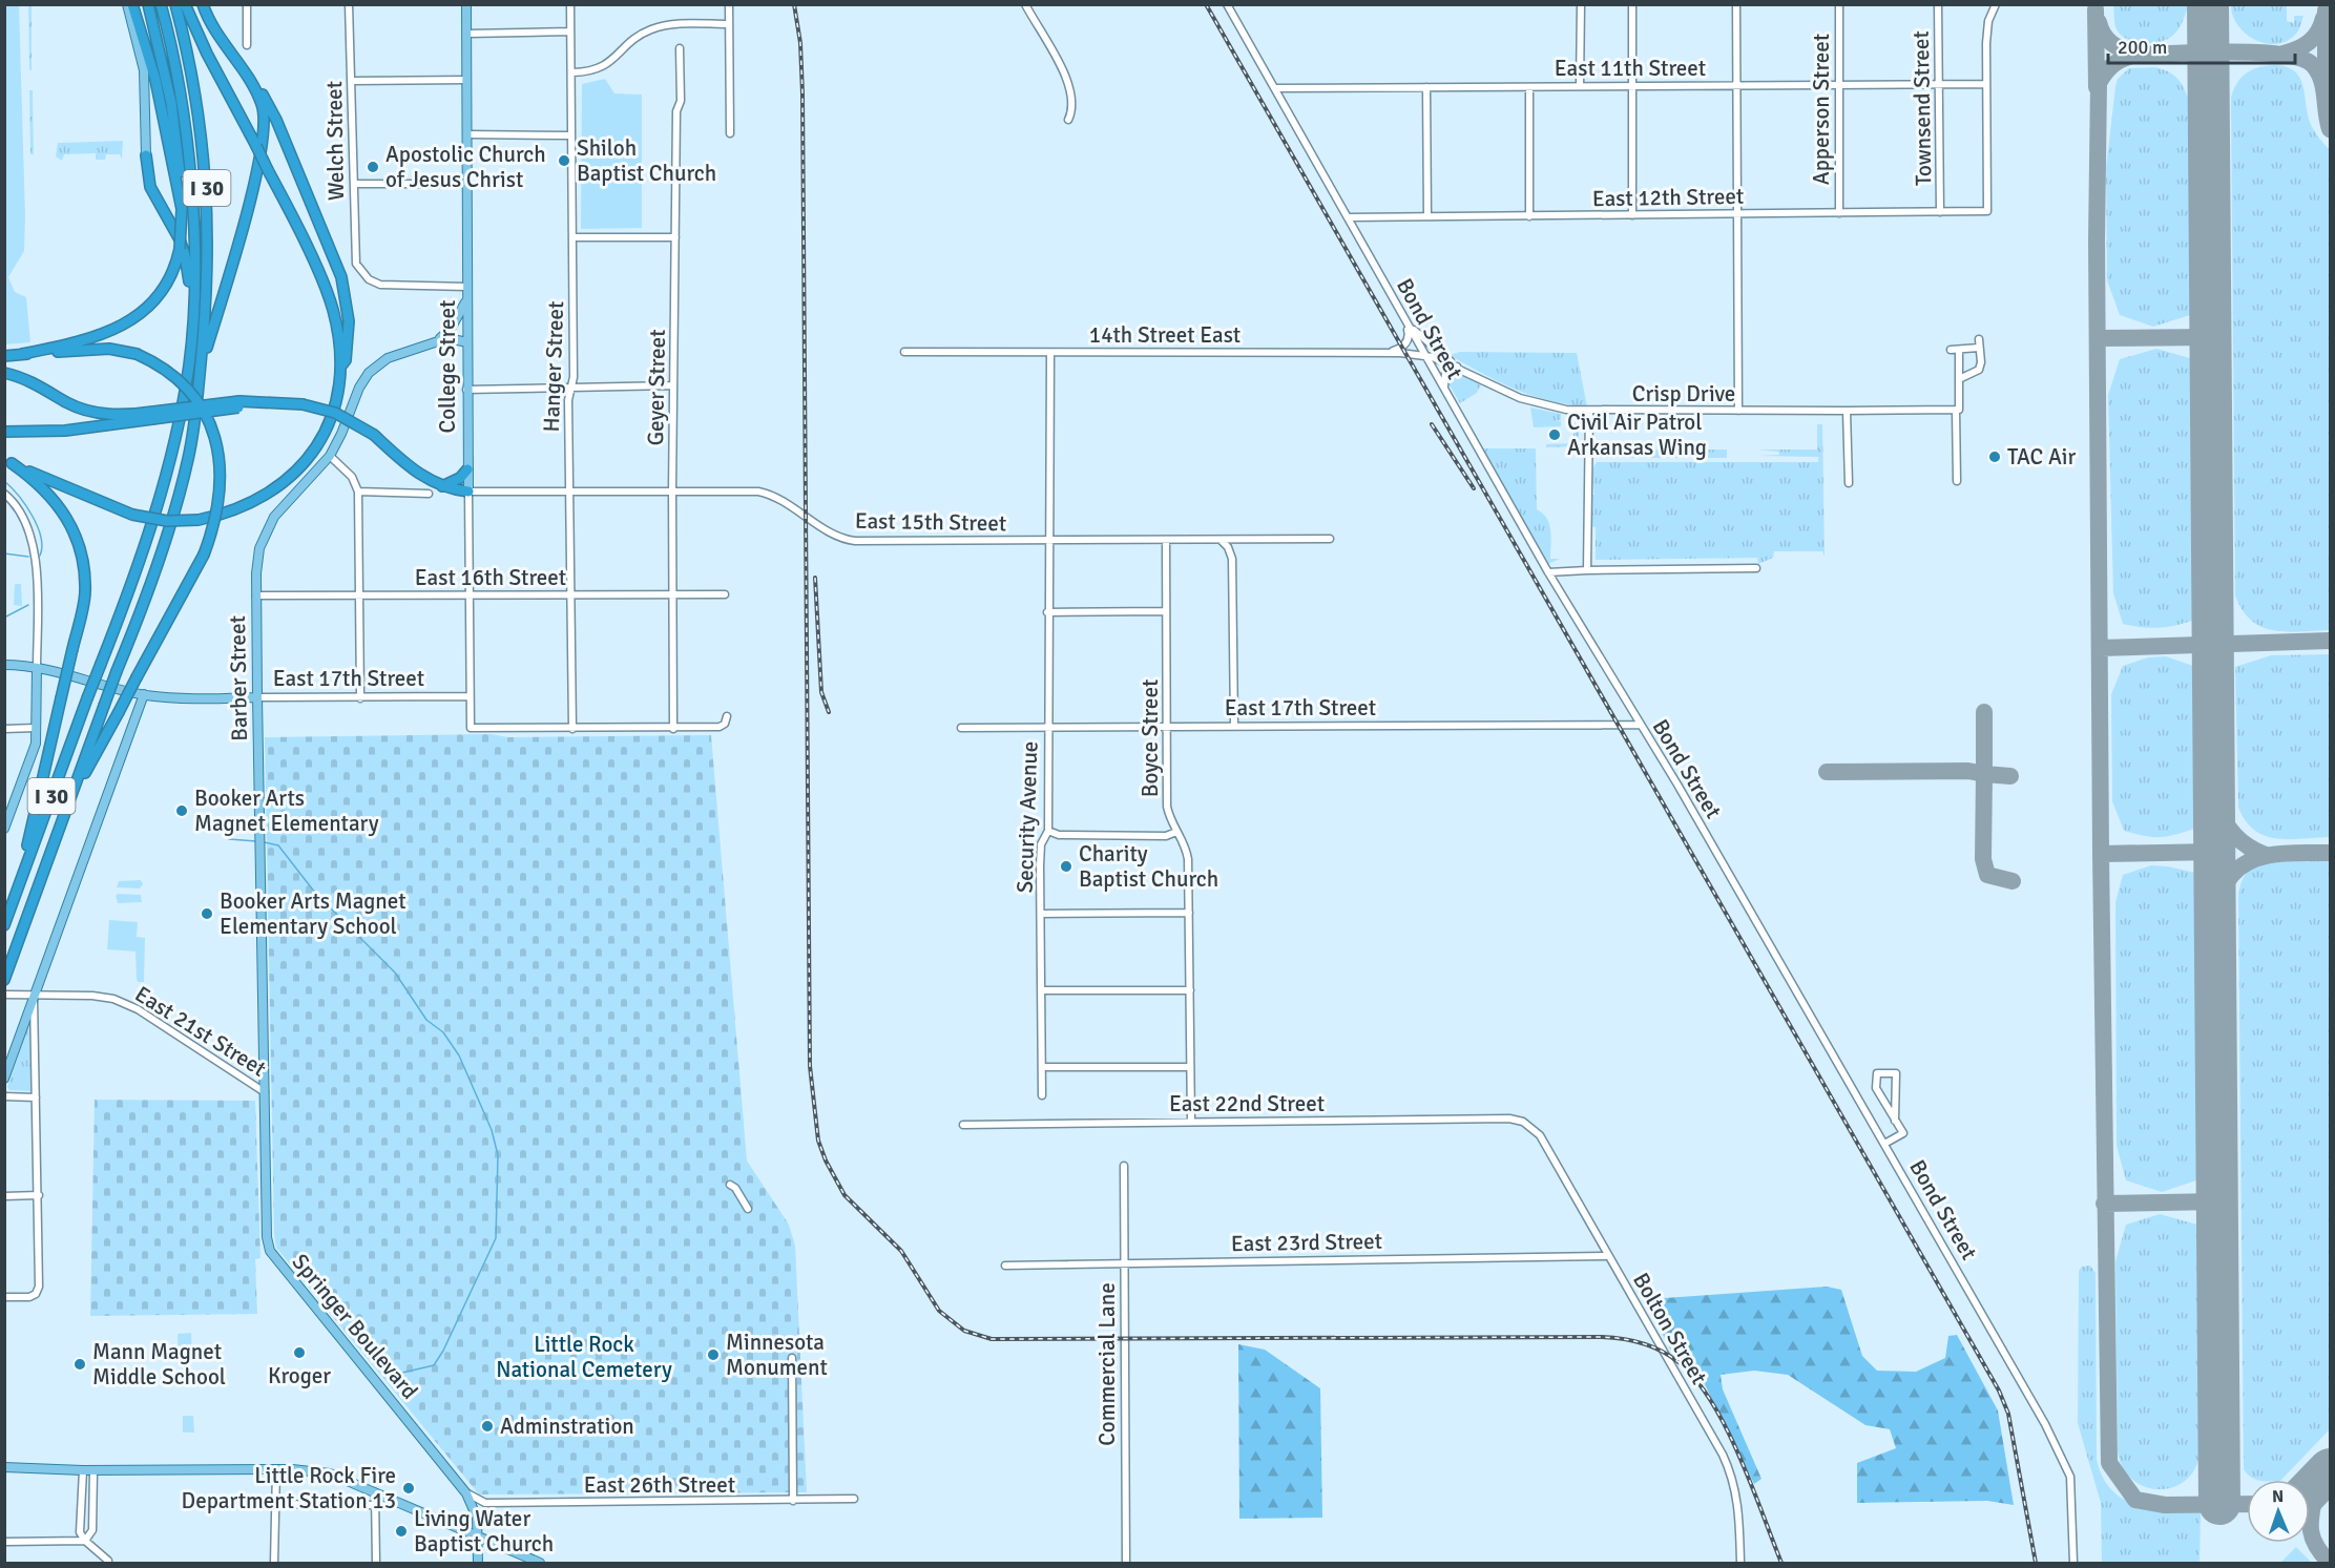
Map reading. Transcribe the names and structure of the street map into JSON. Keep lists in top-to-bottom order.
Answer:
{
  "streets": {
    "highway": ["I 30"],
    "main road": [
      "College Street",
      "Barber Street",
      "East 17th Street",
      "Springer Boulevard"
    ],
    "street": [
      "East 11th Street",
      "Townsend Street",
      "Apperson Street",
      "Welch Street",
      "East 12th Street",
      "Bond Street",
      "14th Street East",
      "Hanger Street",
      "Geyer Street",
      "Crisp Drive",
      "East 15th Street",
      "East 16th Street",
      "Boyce Street",
      "Security Avenue",
      "East 21st Street",
      "East 22nd Street",
      "East 23rd Street",
      "Bolton Street",
      "Commercial Lane",
      "East 26th Street"
    ]
  },
  "crossings": [
    ["East 11th Street", "Townsend Street"],
    ["East 11th Street", "Apperson Street"],
    ["East 11th Street", "East 12th Street"],
    ["East 11th Street", "Bond Street"],
    ["Townsend Street", "East 12th Street"],
    ["Apperson Street", "East 12th Street"],
    ["Welch Street", "College Street"],
    ["East 12th Street", "Bond Street"],
    ["Bond Street", "14th Street East"],
    ["Bond Street", "Crisp Drive"],
    ["Bond Street", "East 17th Street"],
    ["14th Street East", "Crisp Drive"],
    ["14th Street East", "Security Avenue"],
    ["College Street", "Hanger Street"],
    ["College Street", "East 15th Street"],
    ["College Street", "East 16th Street"],
    ["College Street", "Barber Street"],
    ["College Street", "East 17th Street"],
    ["Hanger Street", "East 15th Street"],
    ["Hanger Street", "East 16th Street"],
    ["Geyer Street", "East 15th Street"],
    ["Geyer Street", "East 16th Street"],
    ["East 15th Street", "Boyce Street"],
    ["East 15th Street", "Security Avenue"],
    ["East 16th Street", "Barber Street"],
    ["Barber Street", "East 17th Street"],
    ["Barber Street", "East 21st Street"],
    ["Barber Street", "Springer Boulevard"],
    ["East 17th Street", "Boyce Street"],
    ["East 17th Street", "Security Avenue"],
    ["Boyce Street", "East 22nd Street"],
    ["East 21st Street", "Springer Boulevard"],
    ["East 22nd Street", "Bolton Street"],
    ["East 23rd Street", "Bolton Street"],
    ["East 23rd Street", "Commercial Lane"],
    ["Springer Boulevard", "East 26th Street"]
  ],
  "parks": ["Little Rock National Cemetery"],
  "places": [
    "Shiloh Baptist Church",
    "Apostolic Church of Jesus Christ",
    "Civil Air Patrol Arkansas Wing",
    "TAC Air",
    "Booker Arts Magnet Elementary",
    "Charity Baptist Church",
    "Booker Arts Magnet Elementary School",
    "Kroger",
    "Minnesota Monument",
    "Mann Magnet Middle School",
    "Adminstration",
    "Little Rock Fire Department Station 13",
    "Living Water Baptist Church"
  ],
  "scale_bar": "200 m",
  "north": "top"
}
